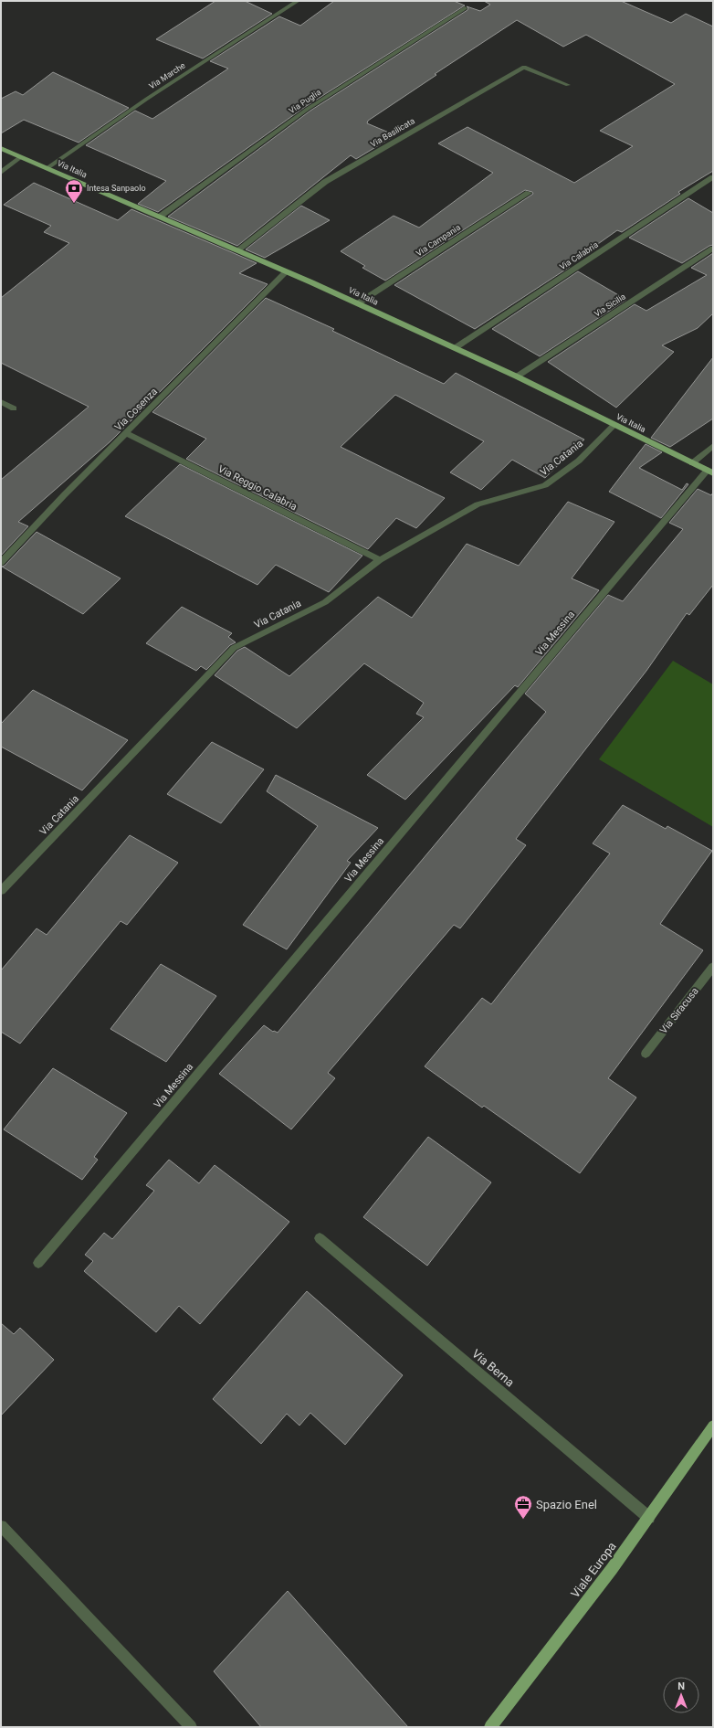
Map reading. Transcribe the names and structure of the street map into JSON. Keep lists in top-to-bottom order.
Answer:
{
  "streets": {
    "main road": ["Via Italia", "Viale Europa"],
    "street": [
      "Via Marche",
      "Via Puglia",
      "Via Basilicata",
      "Via Campania",
      "Via Calabria",
      "Via Sicilia",
      "Via Cosenza",
      "Via Catania",
      "Via Reggio Calabria",
      "Via Messina",
      "Via Siracusa",
      "Via Berna"
    ]
  },
  "crossings": [
    ["Via Marche", "Via Italia"],
    ["Via Puglia", "Via Italia"],
    ["Via Basilicata", "Via Italia"],
    ["Via Italia", "Via Campania"],
    ["Via Italia", "Via Calabria"],
    ["Via Italia", "Via Sicilia"],
    ["Via Italia", "Via Cosenza"],
    ["Via Italia", "Via Catania"],
    ["Via Italia", "Via Messina"],
    ["Via Cosenza", "Via Reggio Calabria"],
    ["Via Catania", "Via Reggio Calabria"],
    ["Via Berna", "Viale Europa"]
  ],
  "places": {
    "bank": ["Intesa Sanpaolo"],
    "office": ["Spazio Enel"]
  },
  "north": "top"
}
